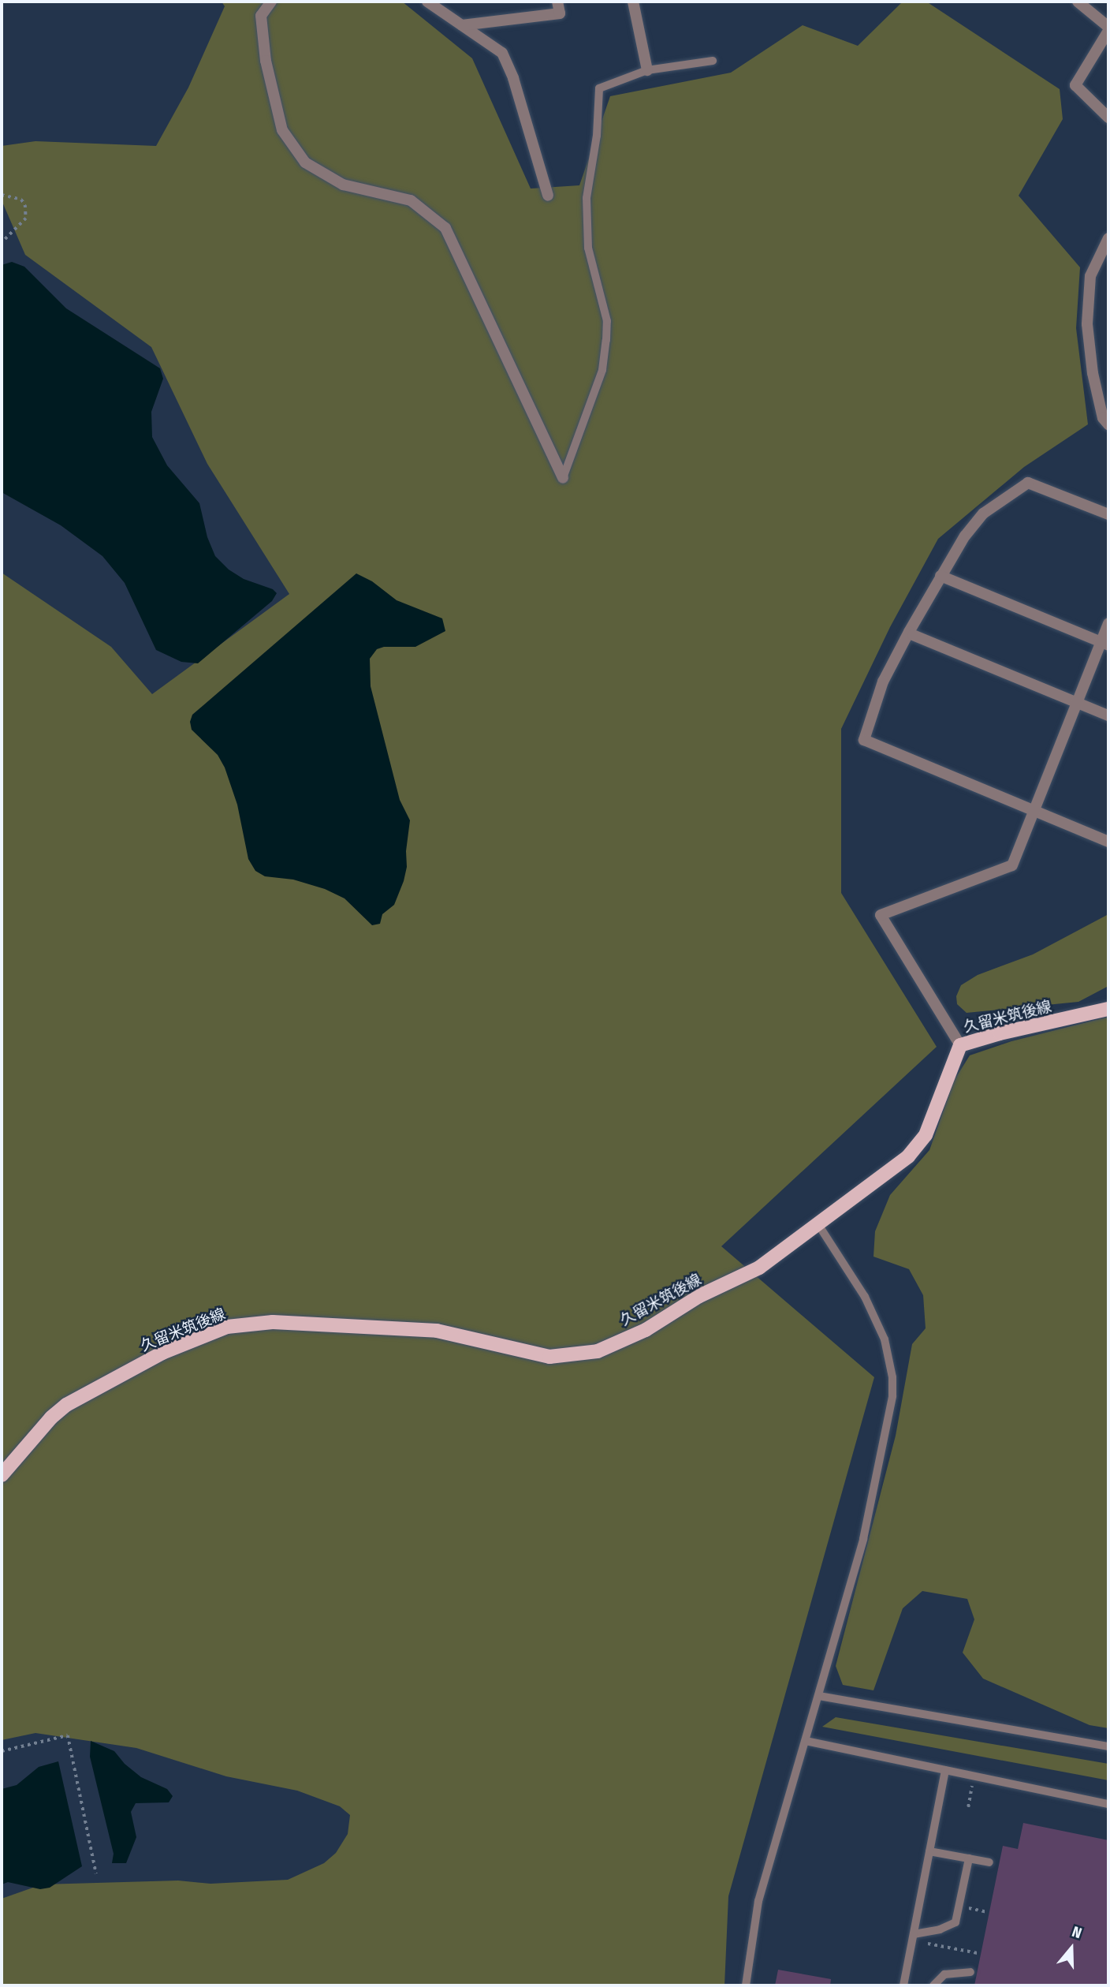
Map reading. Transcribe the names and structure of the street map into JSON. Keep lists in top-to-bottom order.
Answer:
{
  "streets": {
    "main road": ["久留米筑後線"]
  },
  "north": "top"
}
